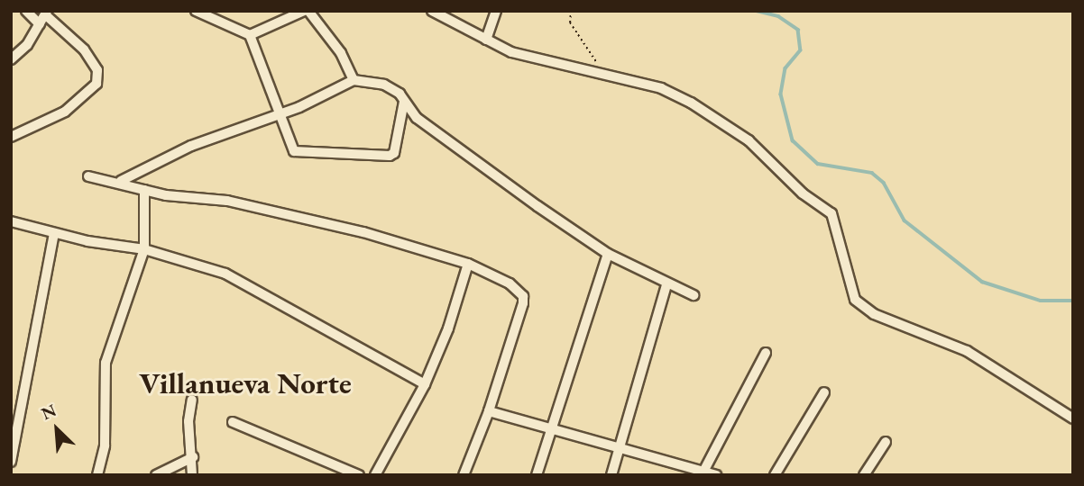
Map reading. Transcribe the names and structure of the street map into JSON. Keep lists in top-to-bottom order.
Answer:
{
  "districts": ["Villanueva Norte"],
  "north": "top left"
}
